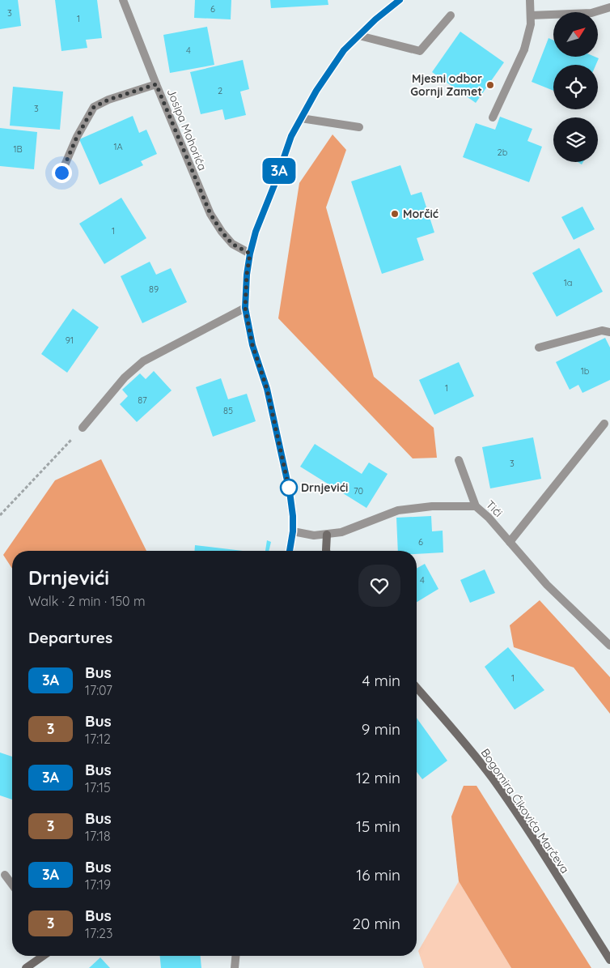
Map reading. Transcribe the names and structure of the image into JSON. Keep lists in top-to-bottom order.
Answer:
{
  "streets": {
    "street": ["Josipa Mohorića", "Tići", "Bogomira Ćikovića Marčeva"]
  },
  "places": ["Mjesni odbor Gornji Zamet", "Morčić", "Drnjevići"],
  "lines": ["bus line 3A"],
  "house_numbers": [
    "6",
    "3",
    "1",
    "4",
    "2",
    "3",
    "1A",
    "1B",
    "2b",
    "1",
    "1a",
    "89",
    "91",
    "1b",
    "1",
    "87",
    "85",
    "3",
    "70",
    "6",
    "4",
    "1"
  ],
  "north": "top right",
  "page": {
    "on_map": "3A",
    "heading": [
      ["Drnjevići", "Walk · 2 min · 150 m"],
      "Departures"
    ],
    "list": [
      {
        "mark": "3A",
        "name": "Bus",
        "note": "17:07",
        "value": "4 min"
      },
      {
        "mark": "3",
        "name": "Bus",
        "note": "17:12",
        "value": "9 min"
      },
      {
        "mark": "3A",
        "name": "Bus",
        "note": "17:15",
        "value": "12 min"
      },
      {
        "mark": "3",
        "name": "Bus",
        "note": "17:18",
        "value": "15 min"
      },
      {
        "mark": "3A",
        "name": "Bus",
        "note": "17:19",
        "value": "16 min"
      },
      {
        "mark": "3",
        "name": "Bus",
        "note": "17:23",
        "value": "20 min"
      }
    ]
  }
}
